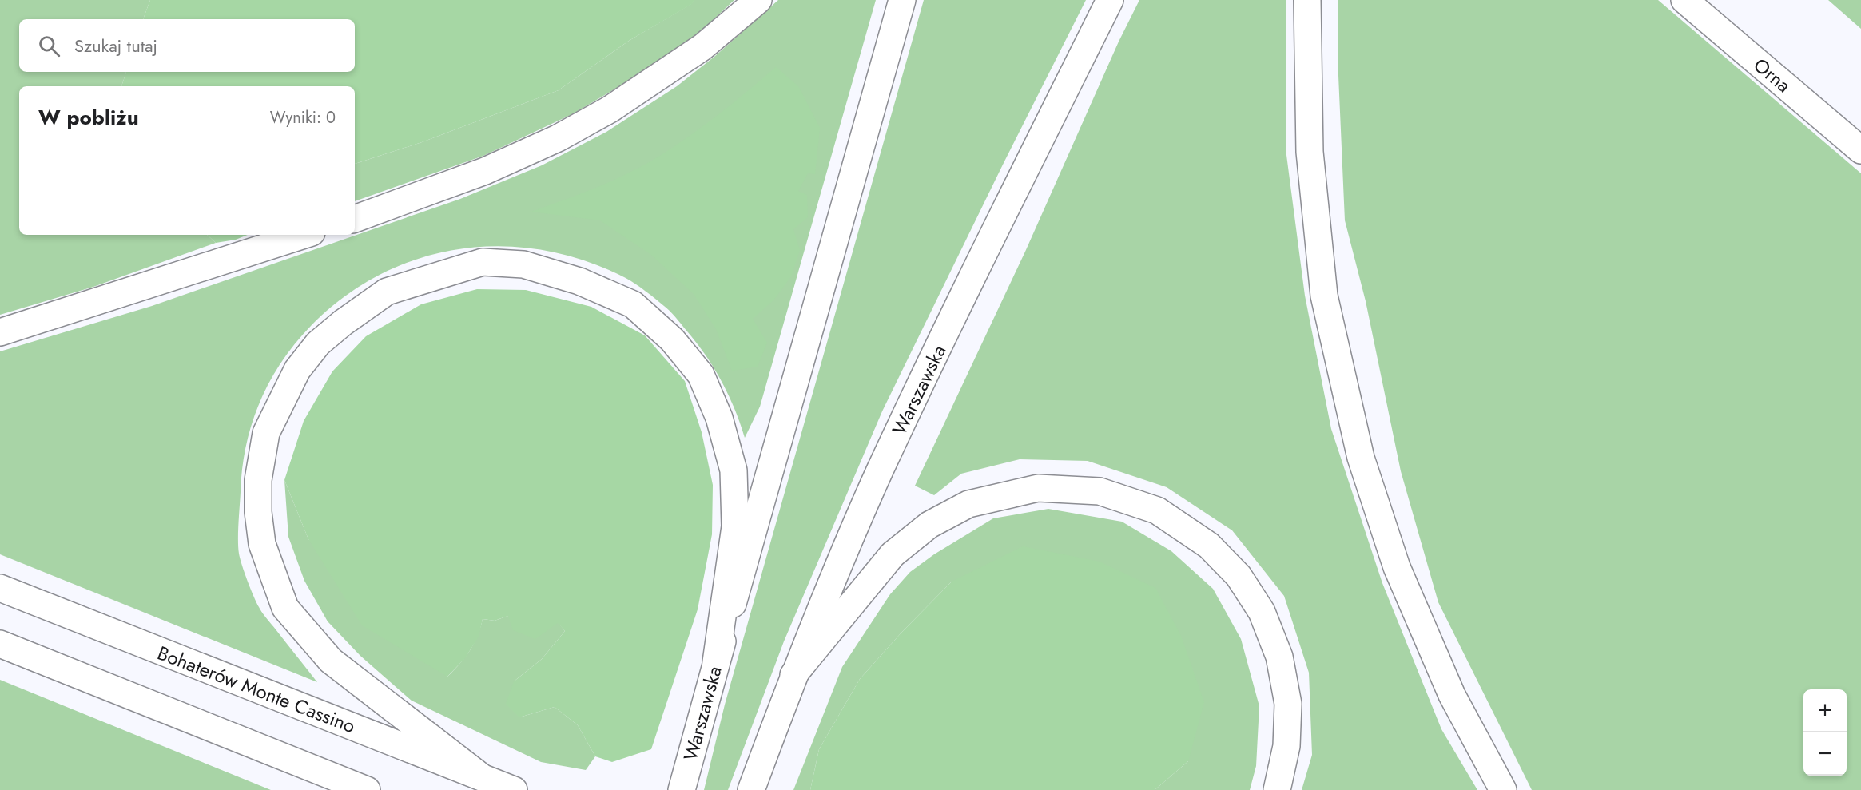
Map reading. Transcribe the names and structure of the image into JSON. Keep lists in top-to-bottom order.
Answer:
{
  "streets": {
    "main road": ["Orna", "Warszawska", "Bohaterów Monte Cassino"]
  },
  "page": {
    "search": "Szukaj tutaj",
    "heading": ["W pobliżu", "Wyniki: 0"],
    "map_buttons": ["+", "−"]
  }
}
